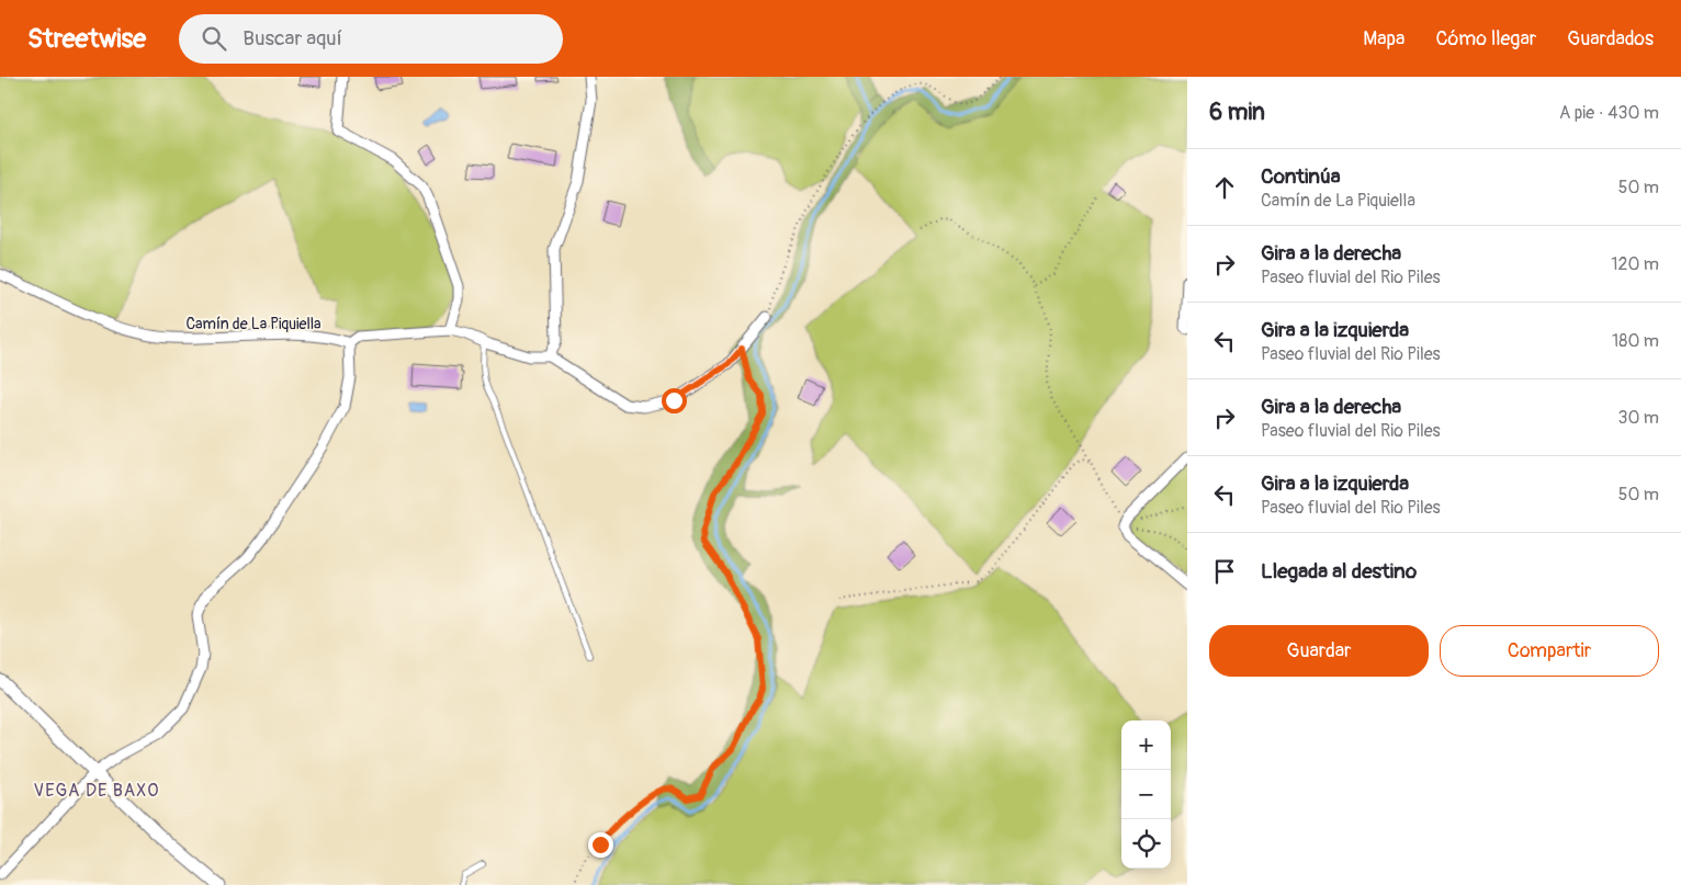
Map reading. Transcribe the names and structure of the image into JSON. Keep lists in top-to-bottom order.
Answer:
{
  "streets": {
    "street": ["Camín de La Piquiella"]
  },
  "districts": ["VEGA DE BAXO"],
  "page": {
    "header": "Streetwise",
    "search": "Buscar aquí",
    "nav": ["Mapa", "Cómo llegar", "Guardados"],
    "heading": ["6 min", "A pie · 430 m"],
    "list": [
      ["Continúa", "Camín de La Piquiella", "50 m"],
      ["Gira a la derecha", "Paseo fluvial del Rio Piles", "120 m"],
      ["Gira a la izquierda", "Paseo fluvial del Rio Piles", "180 m"],
      ["Gira a la derecha", "Paseo fluvial del Rio Piles", "30 m"],
      ["Gira a la izquierda", "Paseo fluvial del Rio Piles", "50 m"],
      "Llegada al destino"
    ],
    "buttons": ["Guardar", "Compartir"],
    "map_buttons": ["+", "−"]
  }
}
